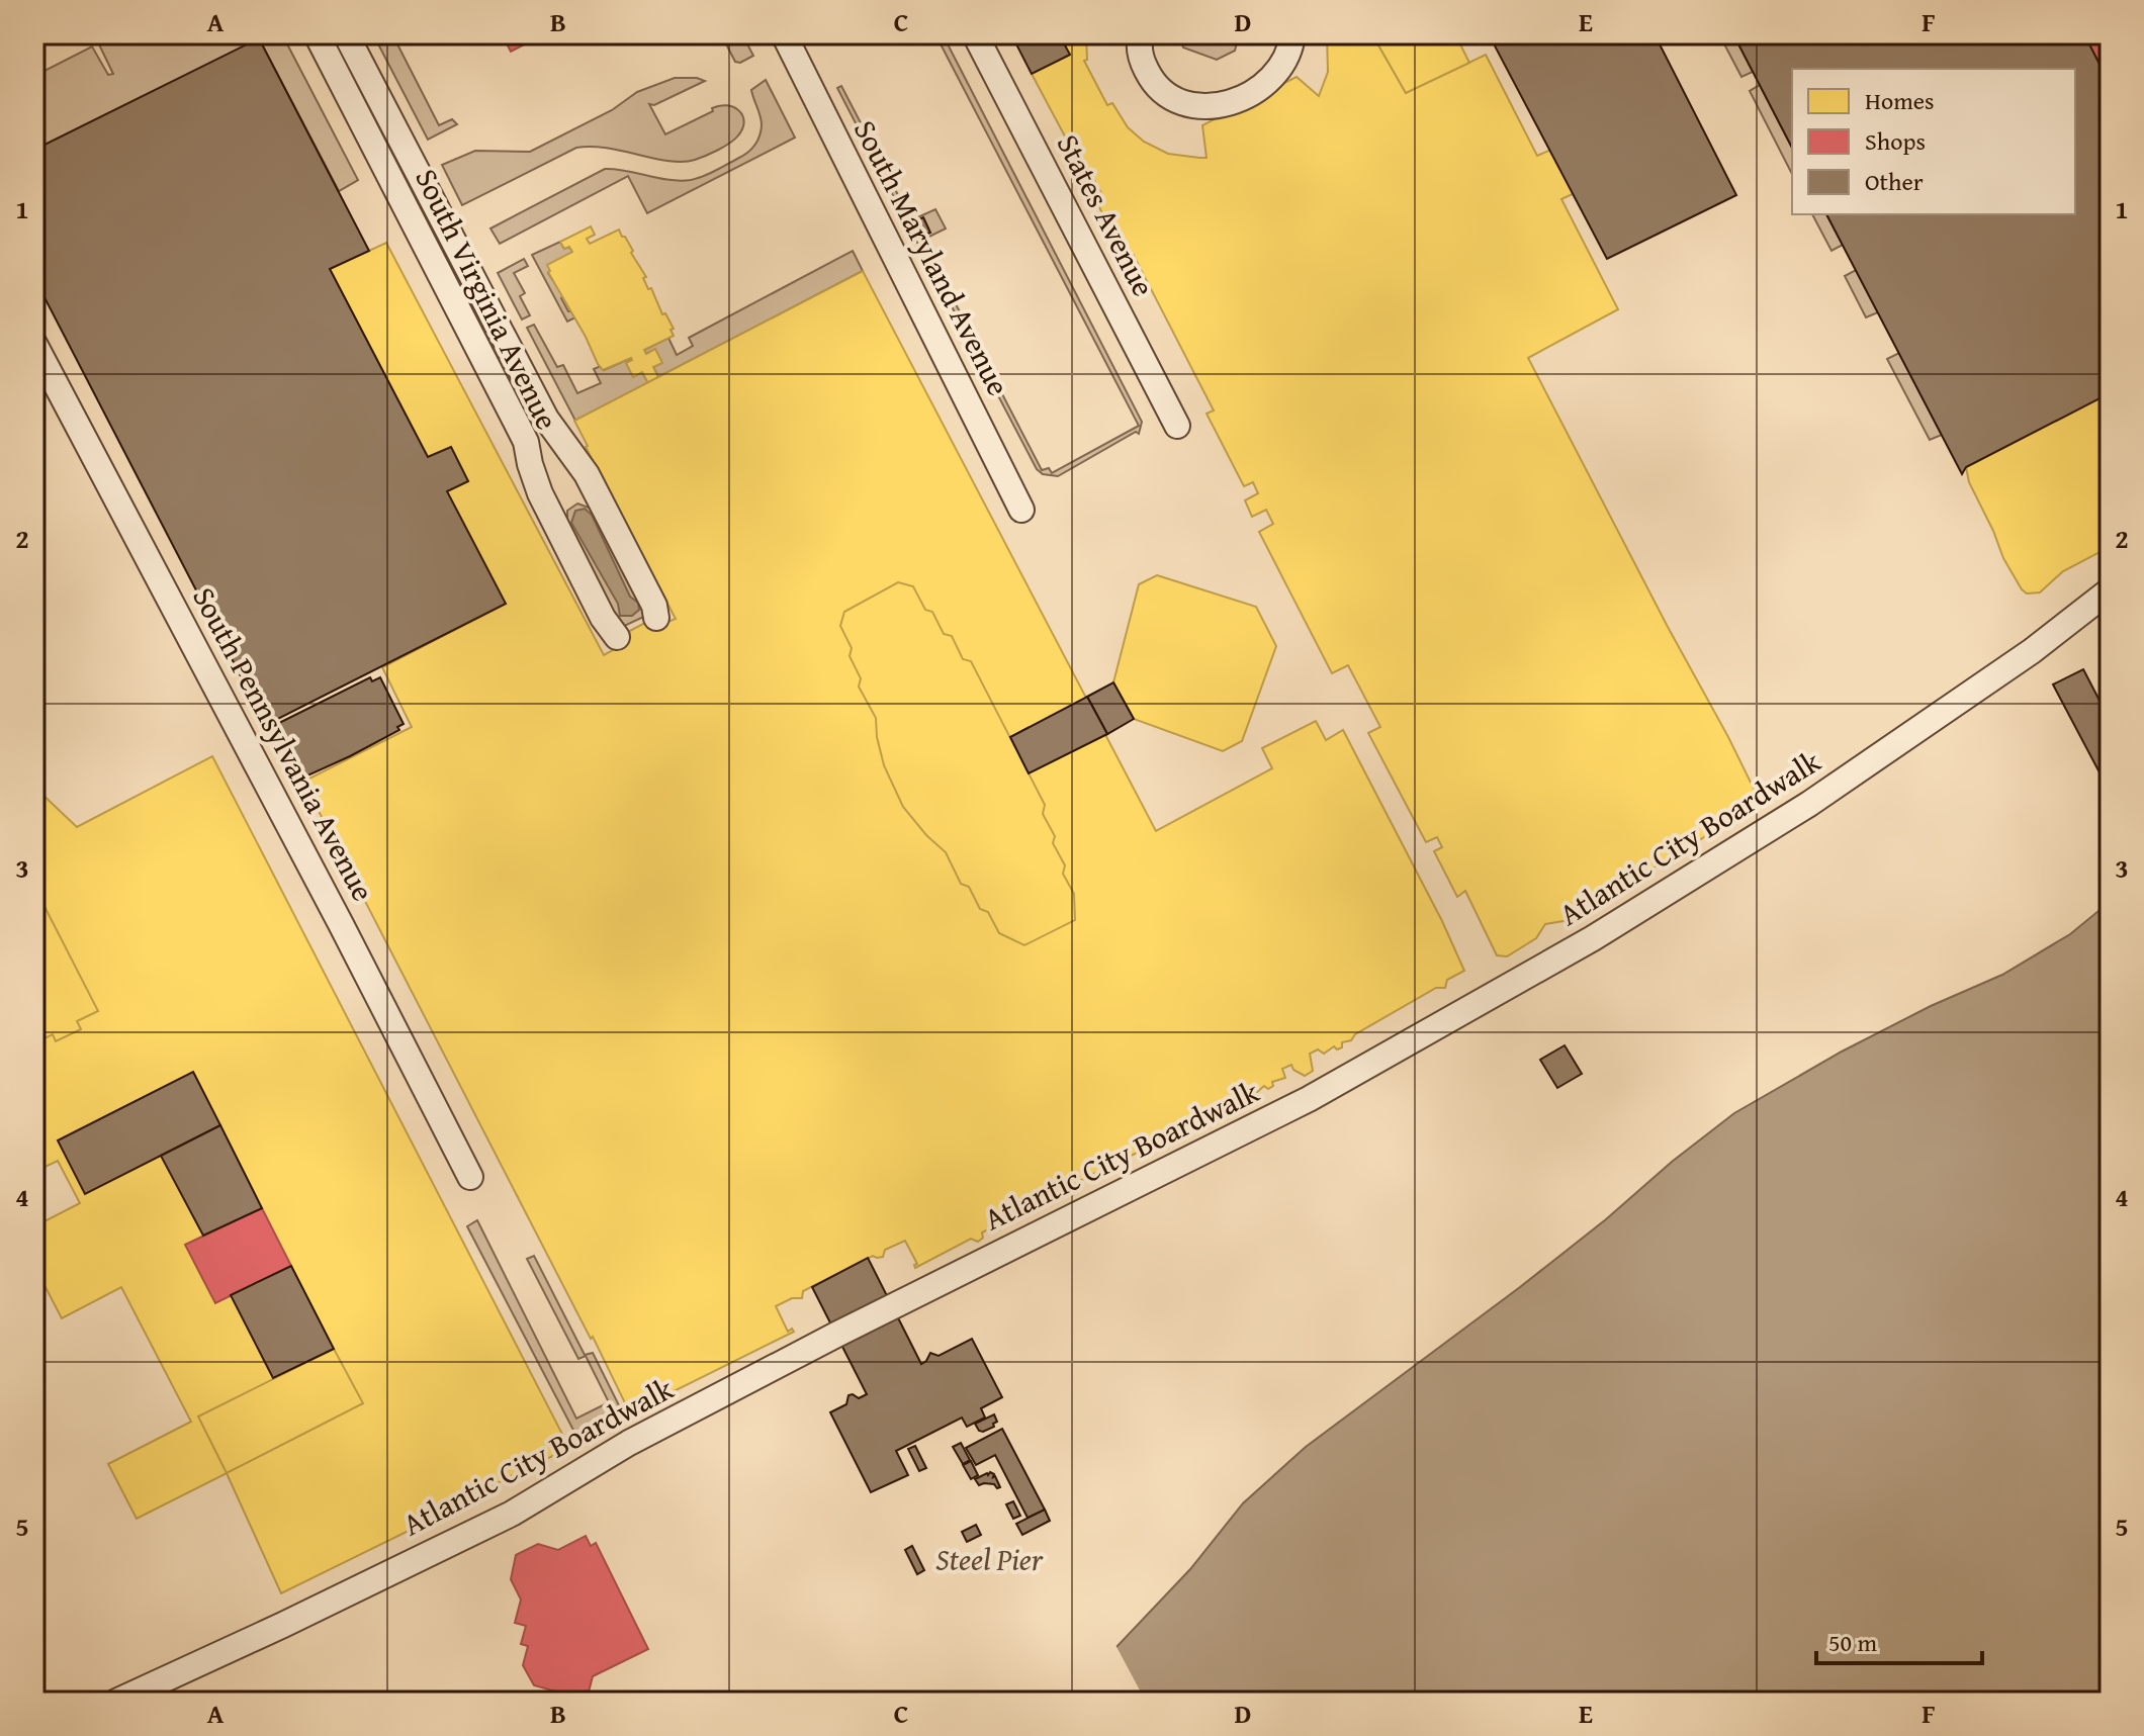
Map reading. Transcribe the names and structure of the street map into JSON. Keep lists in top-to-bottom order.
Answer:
{
  "streets": {
    "street": [
      "States Avenue",
      "South Maryland Avenue",
      "South Virginia Avenue",
      "South Pennsylvania Avenue",
      "Atlantic City Boardwalk"
    ]
  },
  "parks": ["Steel Pier"],
  "legend": ["Homes", "Shops", "Other"],
  "scale_bar": "50 m",
  "grid": {
    "columns": [
      "A",
      "B",
      "C",
      "D",
      "E",
      "F"
    ],
    "rows": [
      "1",
      "2",
      "3",
      "4",
      "5"
    ]
  }
}
